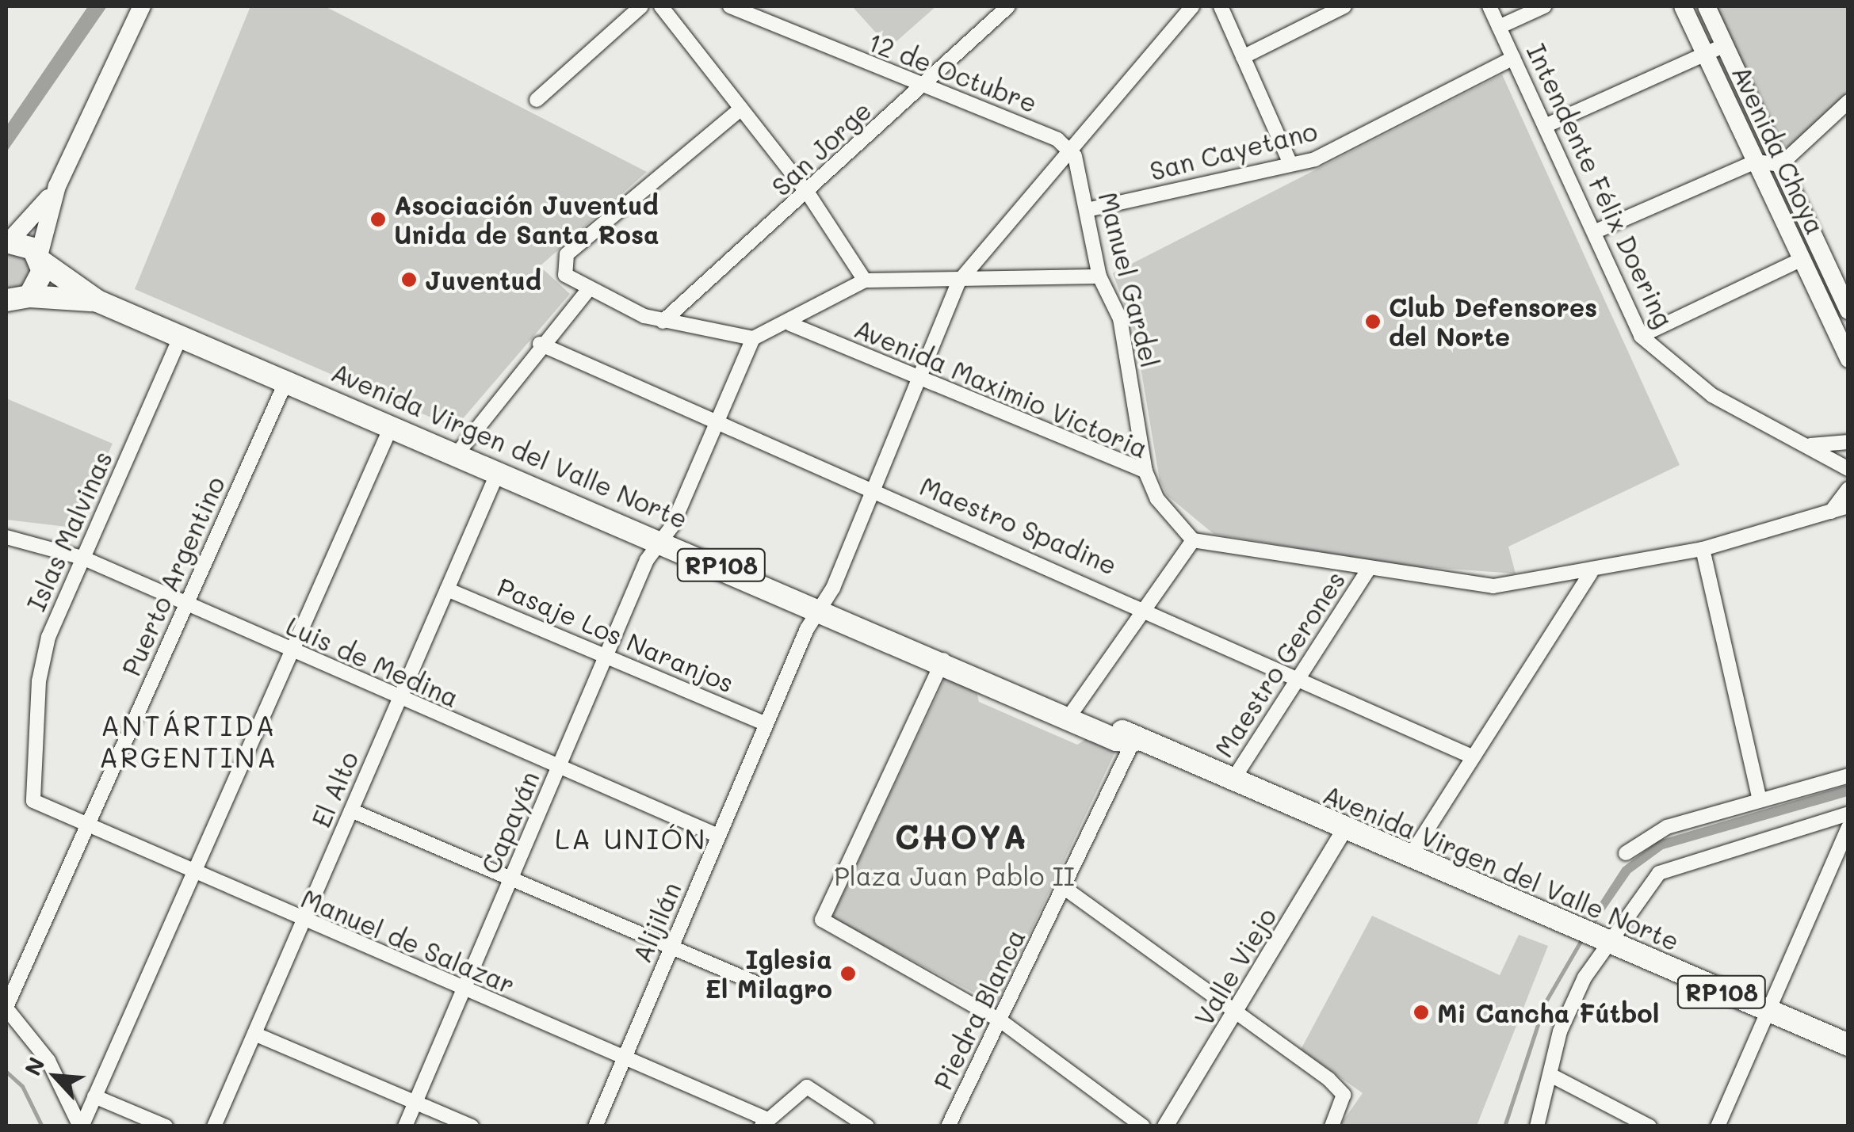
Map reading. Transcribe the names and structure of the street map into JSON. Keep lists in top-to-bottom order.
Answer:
{
  "streets": {
    "main road": ["Avenida Choya", "Avenida Virgen del Valle Norte", "RP108"],
    "street": [
      "12 de Octubre",
      "San Jorge",
      "San Cayetano",
      "Intendente Félix Doering",
      "Manuel Gardel",
      "Avenida Maximio Victoria",
      "Maestro Spadine",
      "Islas Malvinas",
      "Puerto Argentino",
      "Pasaje Los Naranjos",
      "Luis de Medina",
      "Maestro Gerones",
      "El Alto",
      "Capayán",
      "Alijilán",
      "Manuel de Salazar",
      "Valle Viejo",
      "Piedra Blanca"
    ]
  },
  "crossings": [
    ["12 de Octubre", "San Jorge"],
    ["12 de Octubre", "Manuel Gardel"],
    ["12 de Octubre", "Alijilán"],
    ["San Cayetano", "Intendente Félix Doering"],
    ["San Cayetano", "Manuel Gardel"],
    ["Manuel Gardel", "Avenida Maximio Victoria"],
    ["Manuel Gardel", "Alijilán"],
    ["Avenida Maximio Victoria", "Alijilán"],
    ["Avenida Virgen del Valle Norte", "Islas Malvinas"],
    ["Avenida Virgen del Valle Norte", "RP108"],
    ["Avenida Virgen del Valle Norte", "Puerto Argentino"],
    ["Avenida Virgen del Valle Norte", "Maestro Gerones"],
    ["Avenida Virgen del Valle Norte", "El Alto"],
    ["Avenida Virgen del Valle Norte", "Capayán"],
    ["Avenida Virgen del Valle Norte", "Alijilán"],
    ["Avenida Virgen del Valle Norte", "Valle Viejo"],
    ["Avenida Virgen del Valle Norte", "Piedra Blanca"],
    ["Maestro Spadine", "Maestro Gerones"],
    ["Maestro Spadine", "Capayán"],
    ["Maestro Spadine", "Alijilán"],
    ["Islas Malvinas", "Luis de Medina"],
    ["Islas Malvinas", "Manuel de Salazar"],
    ["Puerto Argentino", "Luis de Medina"],
    ["Puerto Argentino", "Manuel de Salazar"],
    ["Pasaje Los Naranjos", "El Alto"],
    ["Pasaje Los Naranjos", "Capayán"],
    ["Pasaje Los Naranjos", "Alijilán"],
    ["Luis de Medina", "El Alto"],
    ["Luis de Medina", "Capayán"],
    ["Luis de Medina", "Alijilán"],
    ["El Alto", "Manuel de Salazar"],
    ["Capayán", "Manuel de Salazar"],
    ["Alijilán", "Manuel de Salazar"]
  ],
  "districts": ["ANTÁRTIDA ARGENTINA", "CHOYA", "LA UNIÓN"],
  "parks": ["Plaza Juan Pablo II"],
  "places": [
    "Asociación Juventud Unida de Santa Rosa",
    "Juventud",
    "Club Defensores del Norte",
    "Iglesia El Milagro",
    "Mi Cancha Fútbol"
  ],
  "north": "top left"
}
